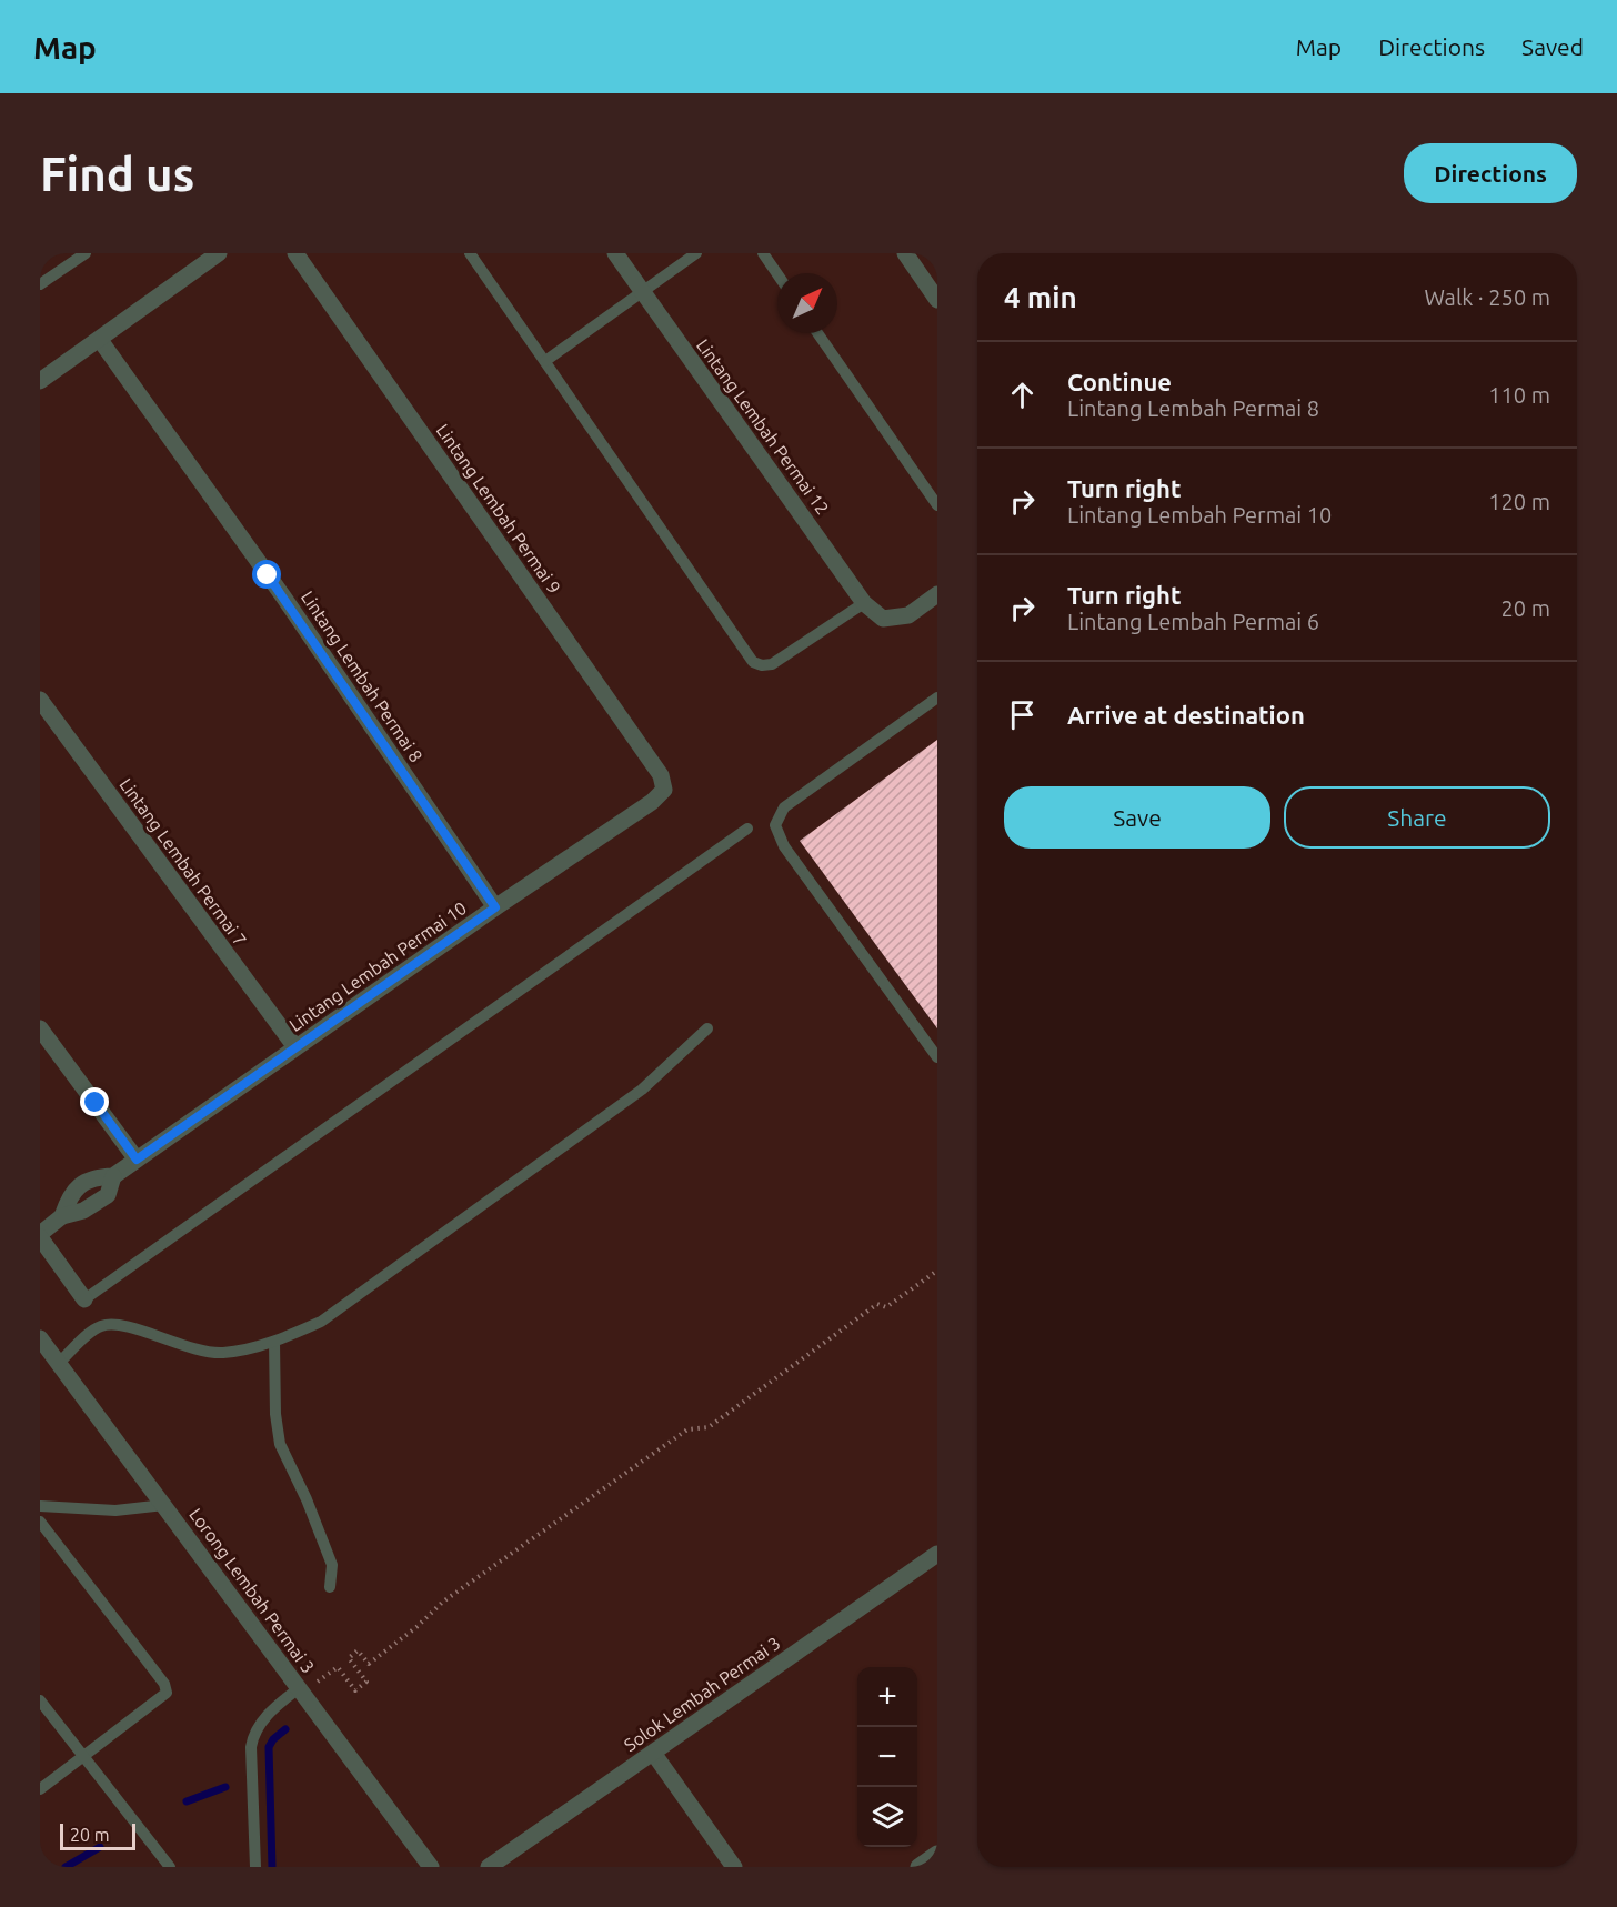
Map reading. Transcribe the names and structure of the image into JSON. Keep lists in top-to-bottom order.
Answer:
{
  "streets": {
    "street": [
      "Lintang Lembah Permai 12",
      "Lintang Lembah Permai 9",
      "Lintang Lembah Permai 8",
      "Lintang Lembah Permai 7",
      "Lintang Lembah Permai 10",
      "Lorong Lembah Permai 3",
      "Solok Lembah Permai 3"
    ]
  },
  "crossings": [
    ["Lintang Lembah Permai 9", "Lintang Lembah Permai 10"],
    ["Lintang Lembah Permai 8", "Lintang Lembah Permai 10"],
    ["Lintang Lembah Permai 7", "Lintang Lembah Permai 10"]
  ],
  "scale_bar": "20 m",
  "north": "top right",
  "page": {
    "header": "Map",
    "nav": ["Map", "Directions", "Saved"],
    "buttons": [
      "Directions",
      ["Save", "Share"]
    ],
    "title": "Find us",
    "heading": ["4 min", "Walk · 250 m"],
    "list": [
      ["Continue", "Lintang Lembah Permai 8", "110 m"],
      ["Turn right", "Lintang Lembah Permai 10", "120 m"],
      ["Turn right", "Lintang Lembah Permai 6", "20 m"],
      "Arrive at destination"
    ],
    "map_buttons": ["+", "−"],
    "scale": "20 m"
  }
}
